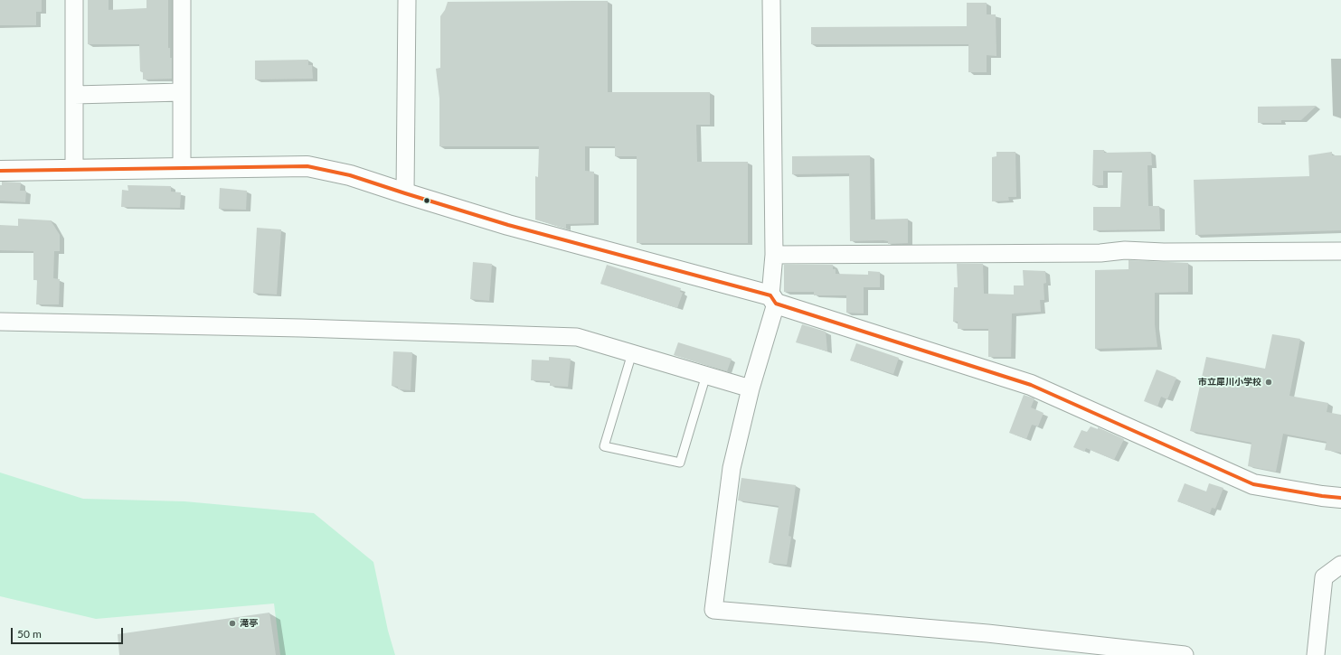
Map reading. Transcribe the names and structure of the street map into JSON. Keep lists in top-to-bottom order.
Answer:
{
  "places": ["市立犀川小学校", "滝亭"],
  "scale_bar": "50 m"
}
